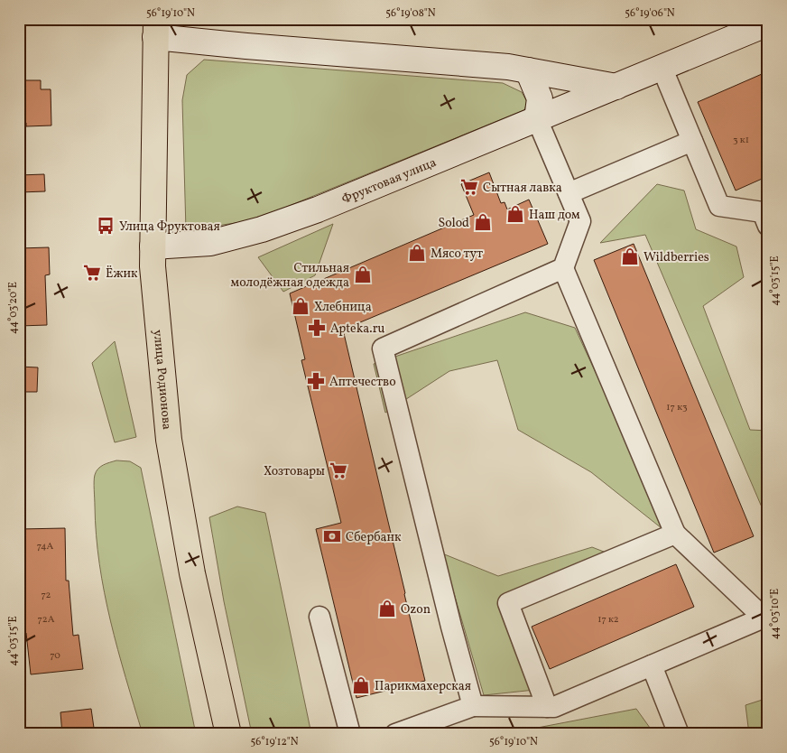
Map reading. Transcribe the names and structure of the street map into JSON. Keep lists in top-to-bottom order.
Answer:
{
  "streets": {
    "main road": ["улица Родионова"],
    "street": ["Фруктовая улица"]
  },
  "crossings": [
    ["Фруктовая улица", "улица Родионова"]
  ],
  "places": {
    "supermarket": ["Сытная лавка", "Ёжик", "Хозтовары"],
    "shop": [
      "Наш дом",
      "Solod",
      "Мясо тут",
      "Wildberries",
      "Стильная молодёжная одежда",
      "Хлебница",
      "Ozon",
      "Парикмахерская"
    ],
    "bus stop": ["Улица Фруктовая"],
    "pharmacy": ["Apteka.ru", "Аптечество"],
    "bank": ["Сбербанк"]
  },
  "house_numbers": [
    "3 к1",
    "17 к3",
    "74А",
    "72",
    "72А",
    "17 к2",
    "70"
  ],
  "coordinates": [
    "56°19'10\"N",
    "56°19'08\"N",
    "56°19'06\"N",
    "44°03'15\"E",
    "44°03'20\"E",
    "44°03'10\"E",
    "56°19'12\"N"
  ]
}
